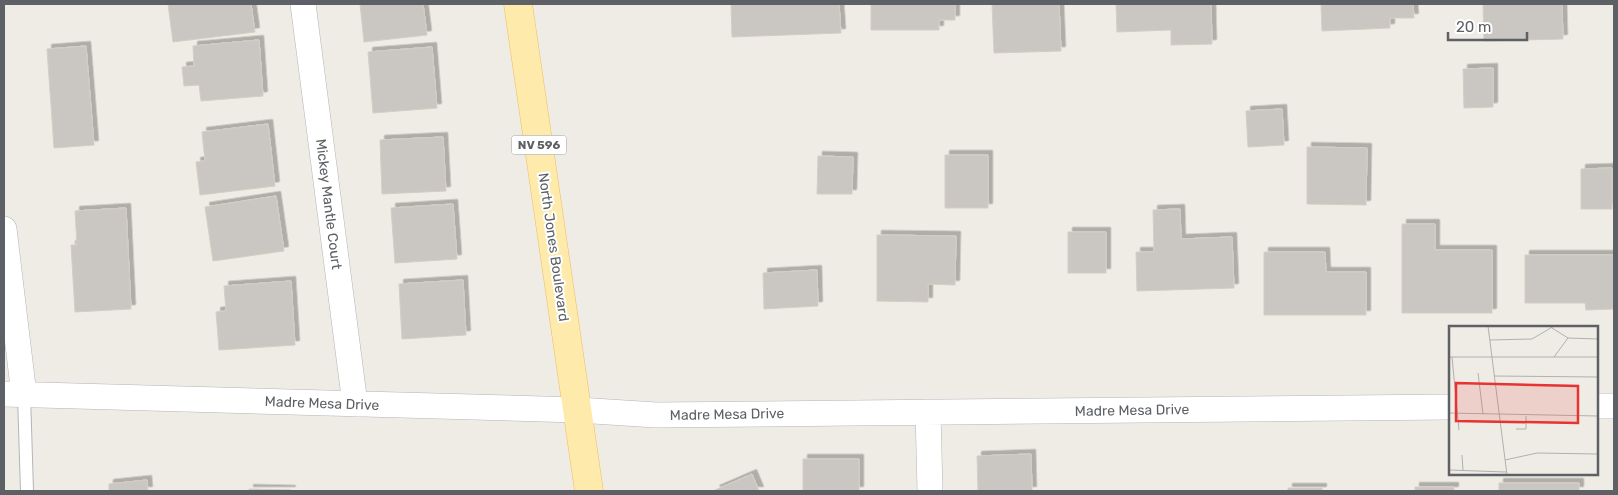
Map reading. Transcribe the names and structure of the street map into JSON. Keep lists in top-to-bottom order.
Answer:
{
  "streets": {
    "main road": ["NV 596", "North Jones Boulevard"],
    "street": ["Mickey Mantle Court", "Madre Mesa Drive"]
  },
  "crossings": [
    ["Mickey Mantle Court", "Madre Mesa Drive"],
    ["North Jones Boulevard", "Madre Mesa Drive"]
  ],
  "scale_bar": "20 m"
}
